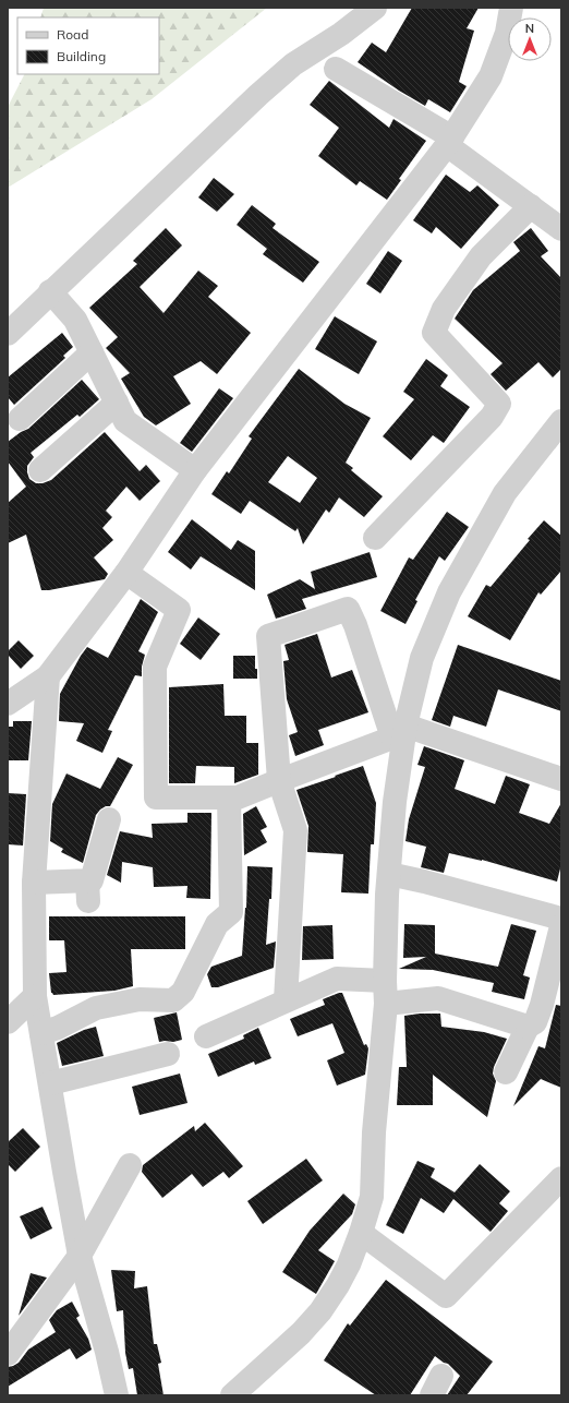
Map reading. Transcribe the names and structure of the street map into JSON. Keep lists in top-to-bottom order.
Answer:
{
  "legend": ["Road", "Building"],
  "north": "top"
}
